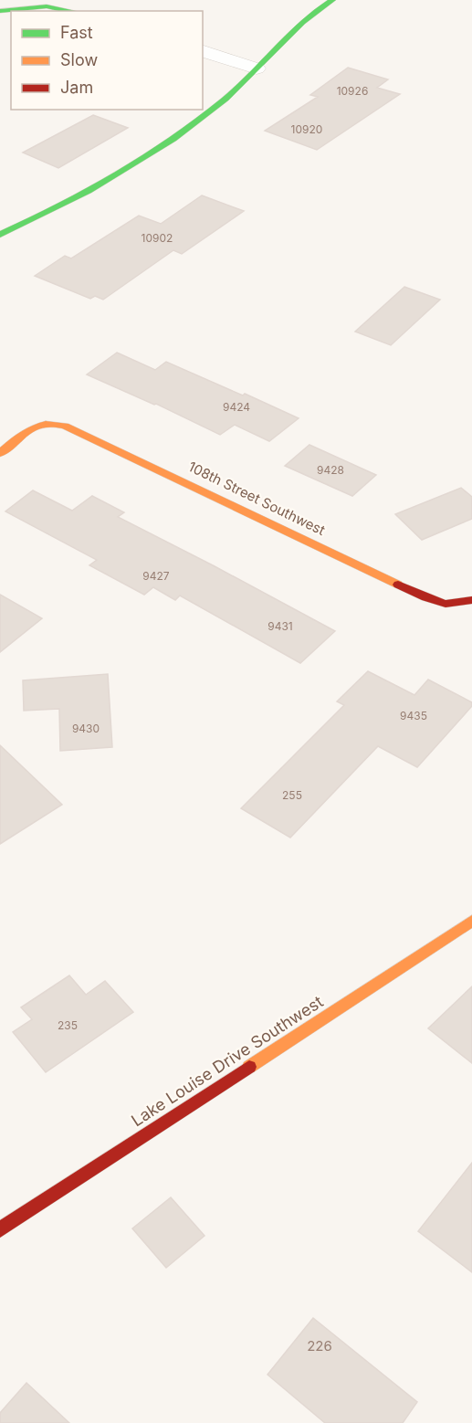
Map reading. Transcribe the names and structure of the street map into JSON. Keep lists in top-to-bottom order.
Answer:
{
  "streets": {
    "street": ["108th Street Southwest", "Lake Louise Drive Southwest"]
  },
  "house_numbers": [
    "10926",
    "10920",
    "10902",
    "9424",
    "9428",
    "9427",
    "9431",
    "9435",
    "9430",
    "255",
    "235",
    "226"
  ],
  "legend": ["Fast", "Slow", "Jam"]
}
